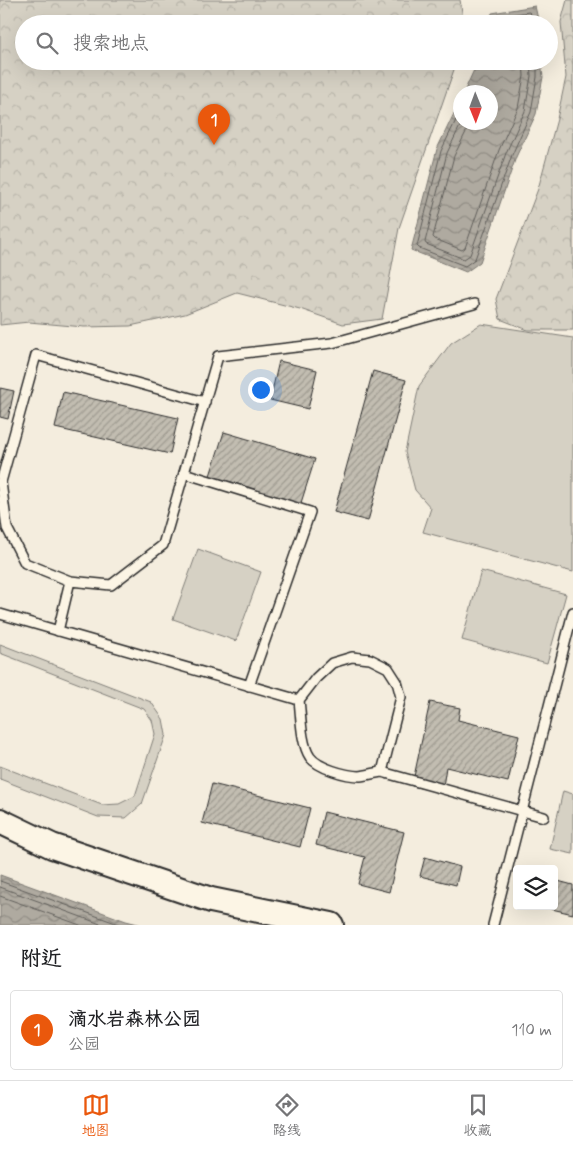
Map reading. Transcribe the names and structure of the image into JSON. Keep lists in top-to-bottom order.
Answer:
{
  "north": "bottom",
  "page": {
    "search": "搜索地点",
    "pins": "1",
    "heading": "附近",
    "list": [
      {
        "mark": "1",
        "name": "滴水岩森林公园",
        "note": "公园",
        "value": "110 m"
      }
    ],
    "nav": ["地图", "路线", "收藏"]
  }
}
